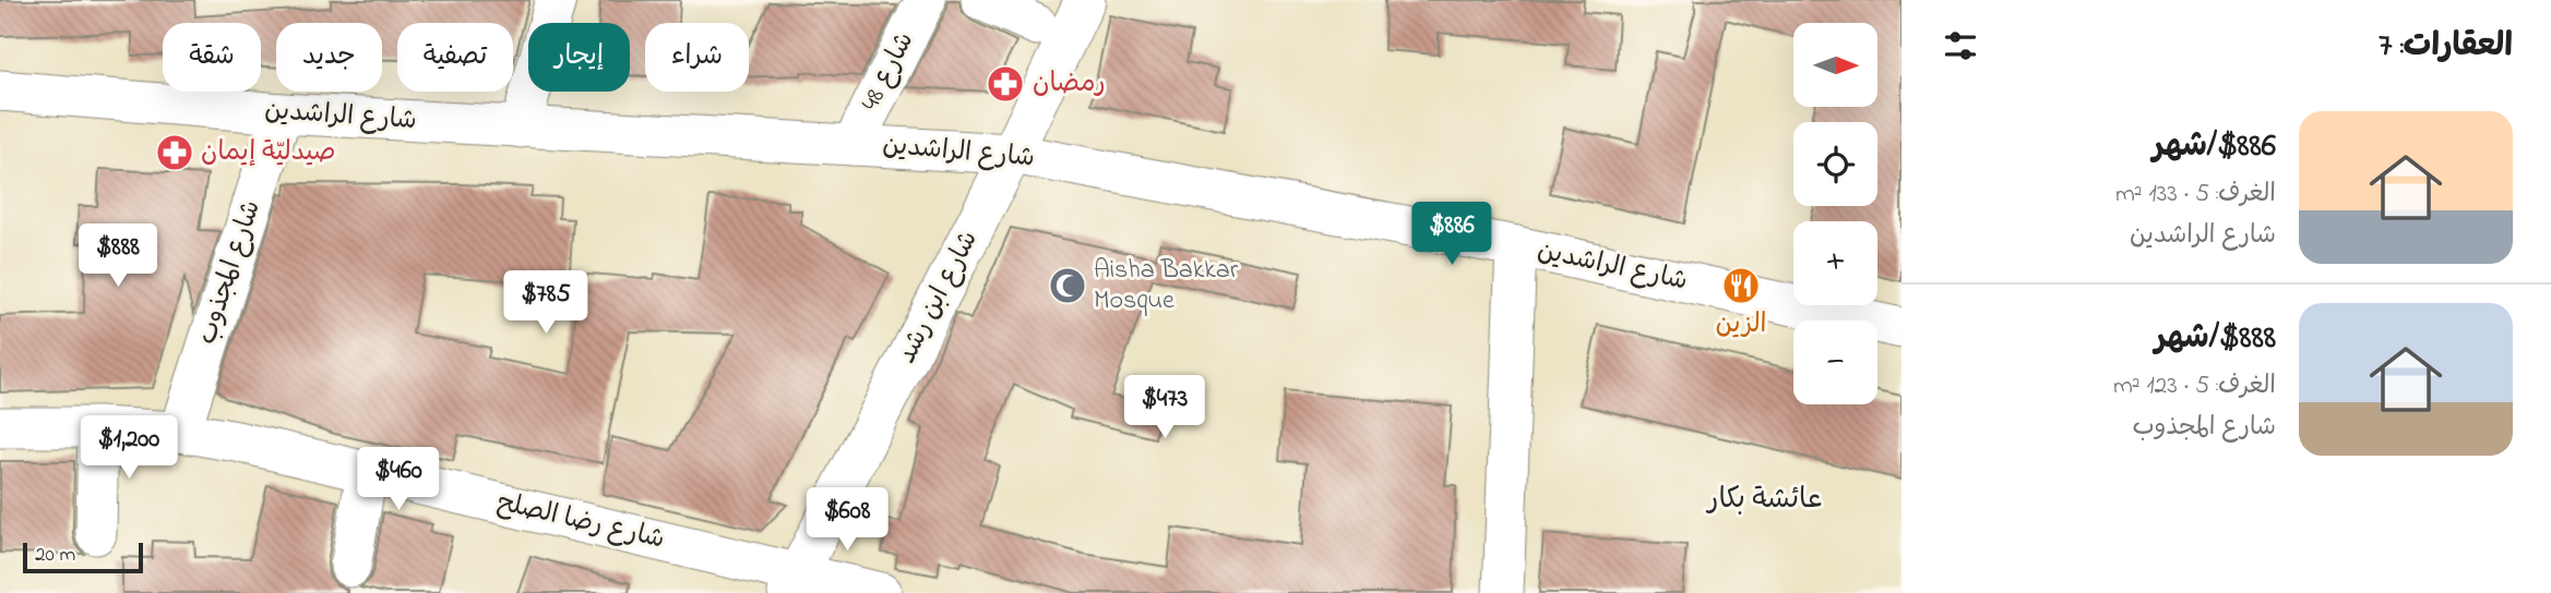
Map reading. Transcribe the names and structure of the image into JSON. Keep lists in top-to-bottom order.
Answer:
{
  "streets": {
    "street": [
      "شارع 48",
      "شارع الراشدين",
      "شارع المجذوب",
      "شارع ابن رشد",
      "شارع رضا الصلح"
    ]
  },
  "crossings": [
    ["شارع 48", "شارع الراشدين"],
    ["شارع الراشدين", "شارع المجذوب"],
    ["شارع الراشدين", "شارع ابن رشد"],
    ["شارع المجذوب", "شارع رضا الصلح"],
    ["شارع ابن رشد", "شارع رضا الصلح"]
  ],
  "districts": ["عائشة بكار"],
  "places": {
    "pharmacy": ["رمضان", "صيدليّة إيمان"],
    "mosque": ["Aisha Bakkar Mosque"],
    "restaurant": ["الزين"]
  },
  "scale_bar": "20 m",
  "north": "right",
  "page": {
    "heading": "العقارات: 7",
    "map_buttons": ["+", "−"],
    "chip": [
      "شراء",
      "إيجار",
      "تصفية",
      "جديد",
      "شقة"
    ],
    "list": [
      {
        "name": "$886/شهر",
        "note": "الغرف: 5 · 133 m² · شارع الراشدين"
      },
      {
        "name": "$888/شهر",
        "note": "الغرف: 5 · 123 m² · شارع المجذوب"
      }
    ],
    "price": [
      "$886",
      "$888",
      "$785",
      "$473",
      "$1,200",
      "$460",
      "$608"
    ],
    "scale": "20 m"
  }
}
